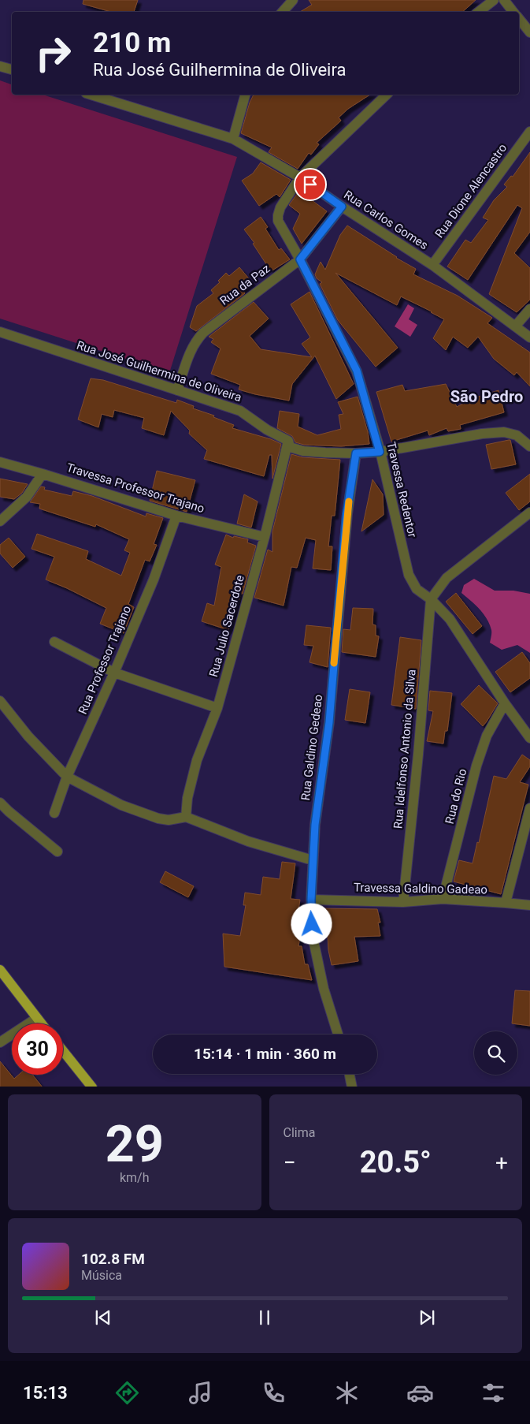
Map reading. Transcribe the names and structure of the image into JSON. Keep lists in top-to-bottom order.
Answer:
{
  "streets": {
    "street": [
      "Rua Dione Alencastro",
      "Rua Carlos Gomes",
      "Rua da Paz",
      "Rua José Guilhermina de Oliveira",
      "Travessa Professor Trajano",
      "Travessa Redentor",
      "Rua Julio Sacerdote",
      "Rua Professor Trajano",
      "Rua Galdino Gedeao",
      "Rua Idelfonso Antonio da Silva",
      "Rua do Rio",
      "Travessa Galdino Gadeao"
    ]
  },
  "crossings": [
    ["Rua Dione Alencastro", "Rua Carlos Gomes"],
    ["Rua Carlos Gomes", "Rua da Paz"],
    ["Rua Carlos Gomes", "Travessa Redentor"],
    ["Rua da Paz", "Rua José Guilhermina de Oliveira"],
    ["Rua da Paz", "Travessa Redentor"],
    ["Rua José Guilhermina de Oliveira", "Travessa Redentor"],
    ["Rua José Guilhermina de Oliveira", "Rua Julio Sacerdote"],
    ["Rua José Guilhermina de Oliveira", "Rua Galdino Gedeao"],
    ["Travessa Professor Trajano", "Rua Julio Sacerdote"],
    ["Travessa Professor Trajano", "Rua Professor Trajano"],
    ["Travessa Redentor", "Rua Idelfonso Antonio da Silva"],
    ["Rua Galdino Gedeao", "Travessa Galdino Gadeao"],
    ["Rua Idelfonso Antonio da Silva", "Travessa Galdino Gadeao"],
    ["Rua do Rio", "Travessa Galdino Gadeao"]
  ],
  "districts": ["São Pedro"],
  "page": {
    "turn": ["210 m", "Rua José Guilhermina de Oliveira"],
    "limit": "30",
    "trip": "15:14 · 1 min · 360 m",
    "tile": [
      ["29", "km/h"],
      "Clima"
    ],
    "heat": ["−", "20.5°", "+"],
    "song": ["102.8 FM", "Música"],
    "tabs": "15:13"
  }
}
